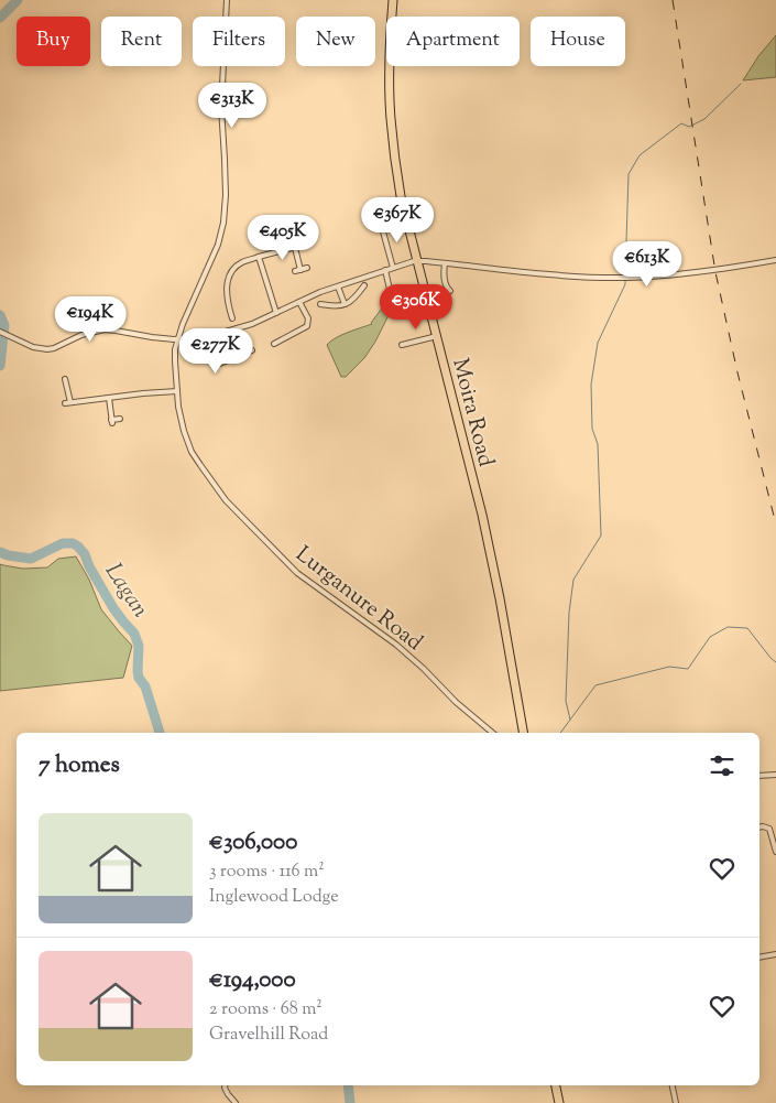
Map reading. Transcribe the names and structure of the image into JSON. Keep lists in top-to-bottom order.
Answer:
{
  "streets": {
    "highway": ["Moira Road"],
    "street": ["Lurganure Road"]
  },
  "water": ["Lagan"],
  "page": {
    "chip": [
      "Buy",
      "Rent",
      "Filters",
      "New",
      "Apartment",
      "House"
    ],
    "price": [
      "€313K",
      "€367K",
      "€405K",
      "€613K",
      "€306K",
      "€194K",
      "€277K"
    ],
    "heading": "7 homes",
    "list": [
      {
        "name": "€306,000",
        "note": "3 rooms · 116 m² · Inglewood Lodge"
      },
      {
        "name": "€194,000",
        "note": "2 rooms · 68 m² · Gravelhill Road"
      }
    ]
  }
}
